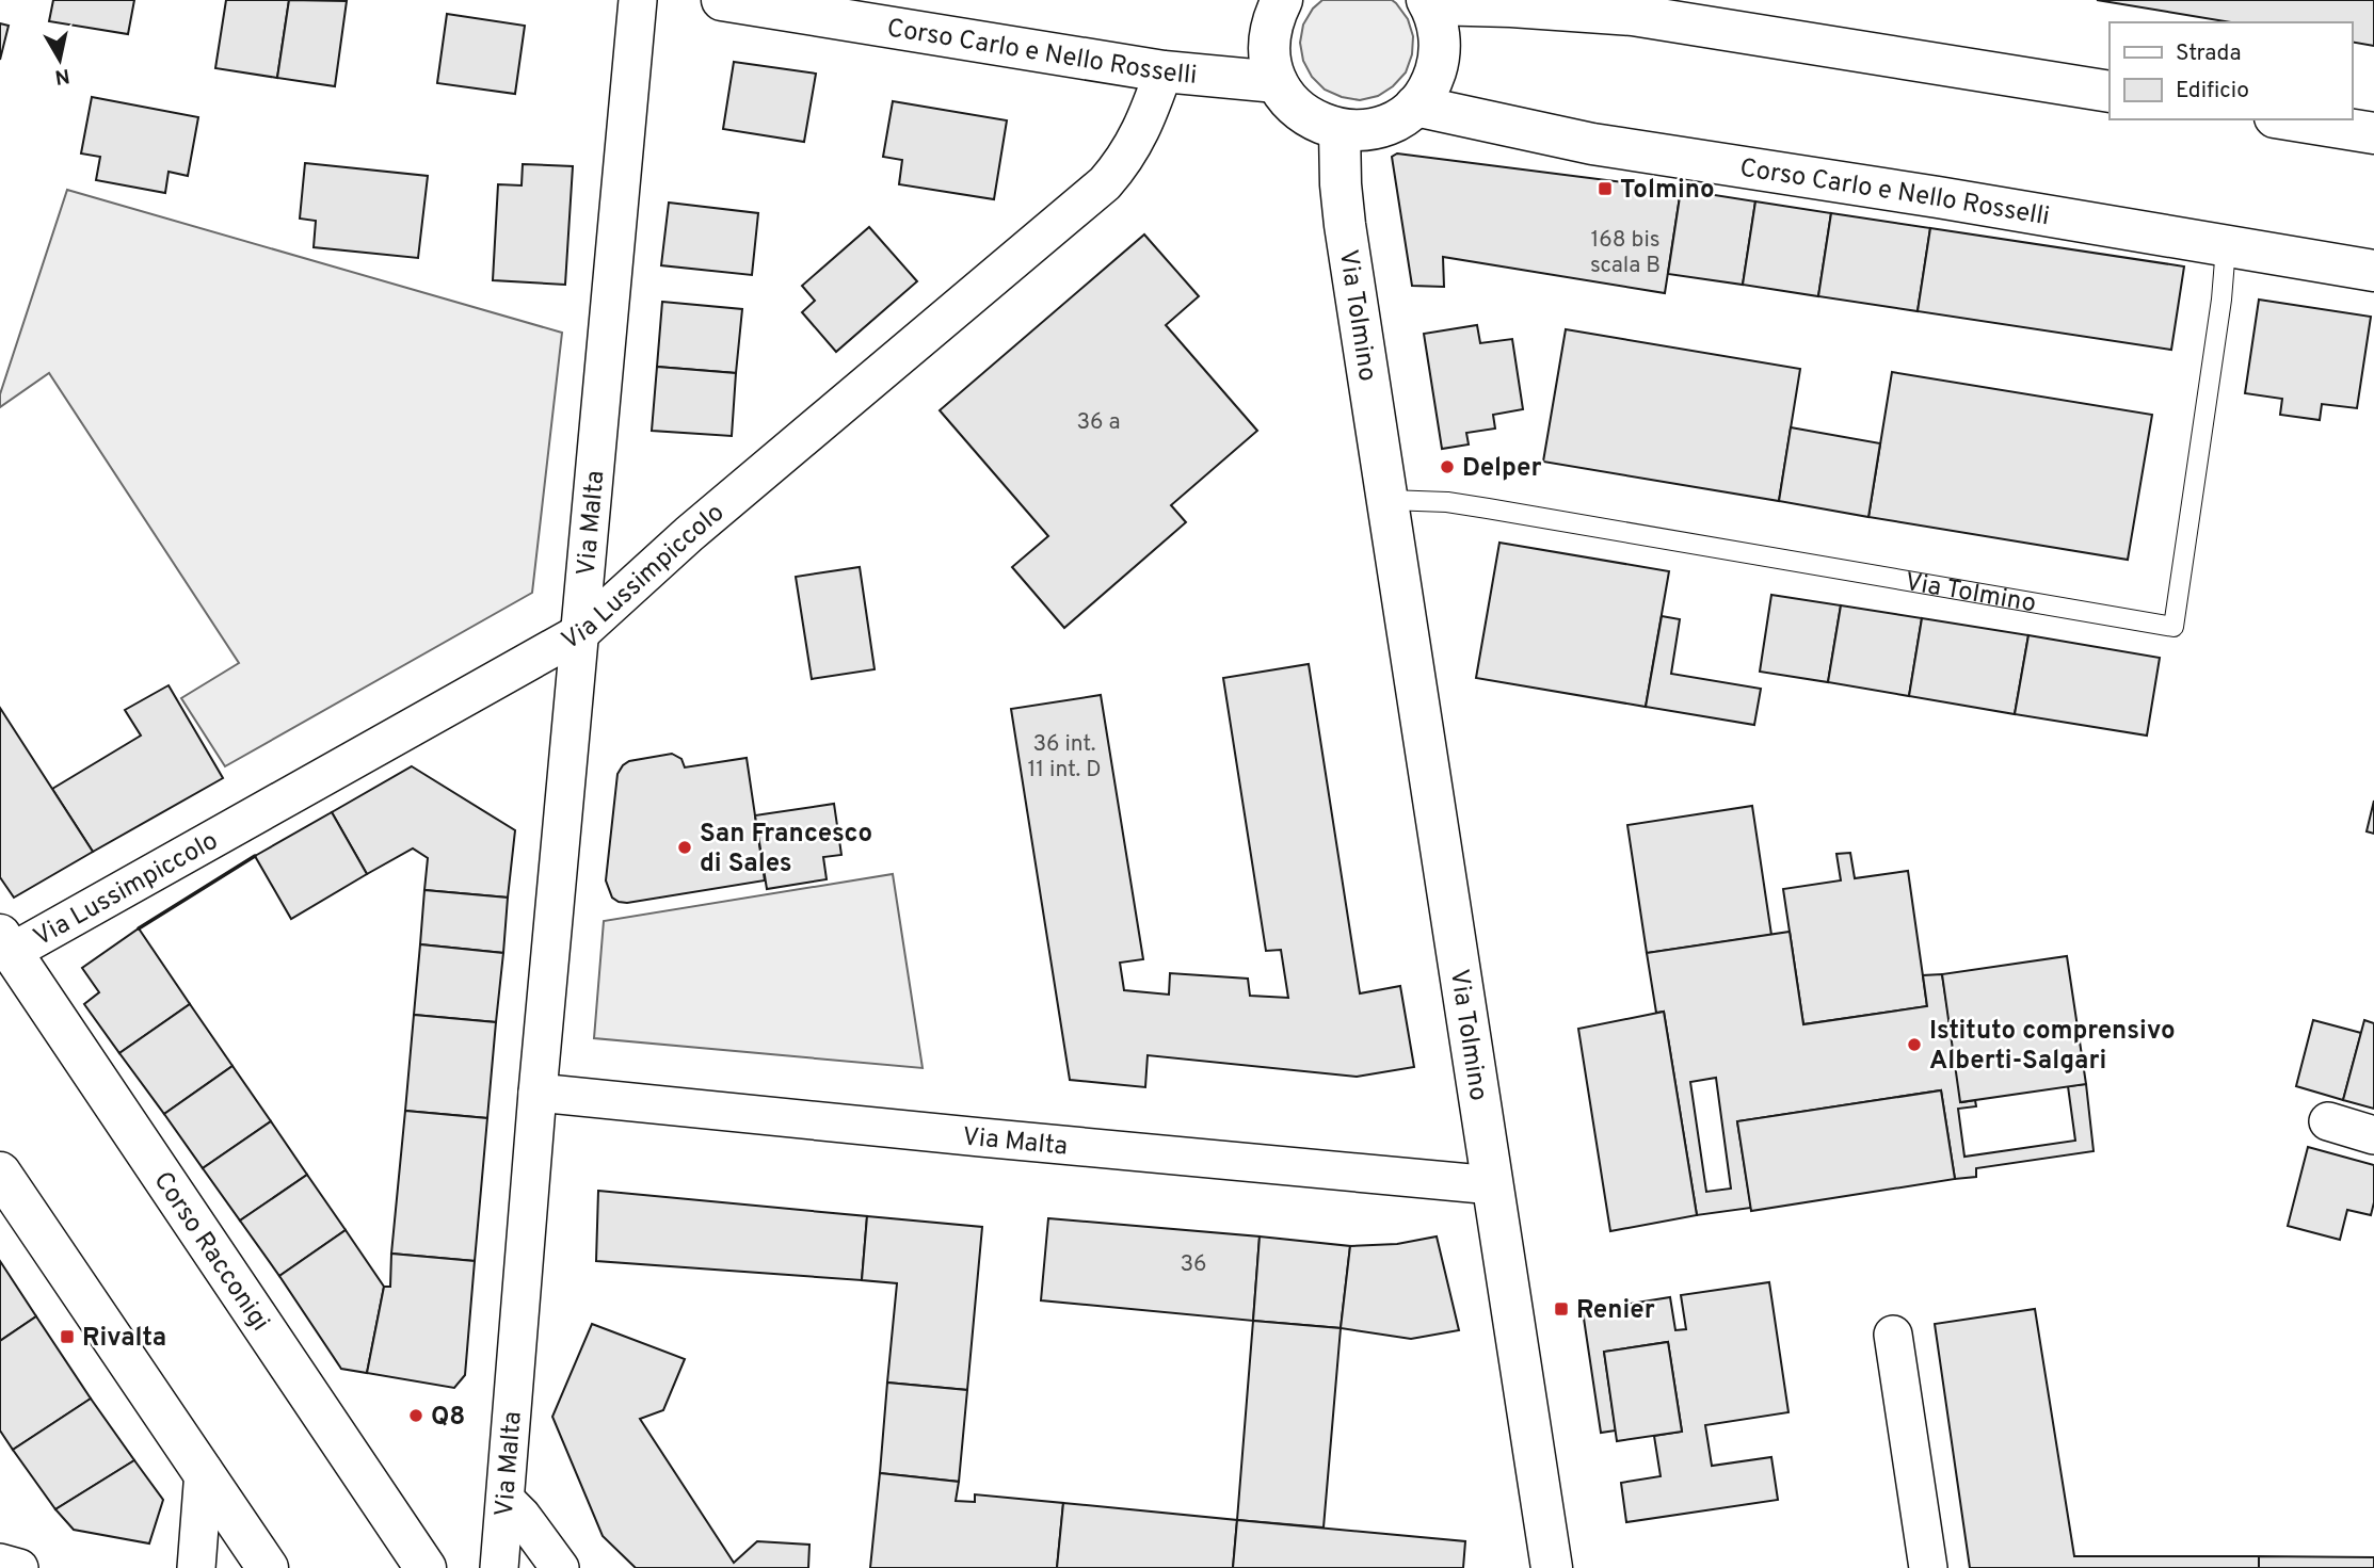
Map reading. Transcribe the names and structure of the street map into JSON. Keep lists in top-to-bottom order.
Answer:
{
  "streets": {
    "street": [
      "Corso Carlo e Nello Rosselli",
      "Via Tolmino",
      "Via Malta",
      "Via Lussimpiccolo",
      "Corso Racconigi"
    ]
  },
  "crossings": [
    ["Corso Carlo e Nello Rosselli", "Via Tolmino"],
    ["Corso Carlo e Nello Rosselli", "Via Lussimpiccolo"],
    ["Via Tolmino", "Via Malta"],
    ["Via Malta", "Via Lussimpiccolo"],
    ["Via Lussimpiccolo", "Corso Racconigi"]
  ],
  "places": {
    "transit": ["Tolmino", "Renier", "Rivalta"],
    "other": [
      "Delper",
      "San Francesco di Sales",
      "Istituto comprensivo Alberti-Salgari",
      "Q8"
    ]
  },
  "house_numbers": [
    "168 bis scala B",
    "36 a",
    "36 int. 11 int. D",
    "36"
  ],
  "legend": ["Strada", "Edificio"],
  "north": "bottom"
}
